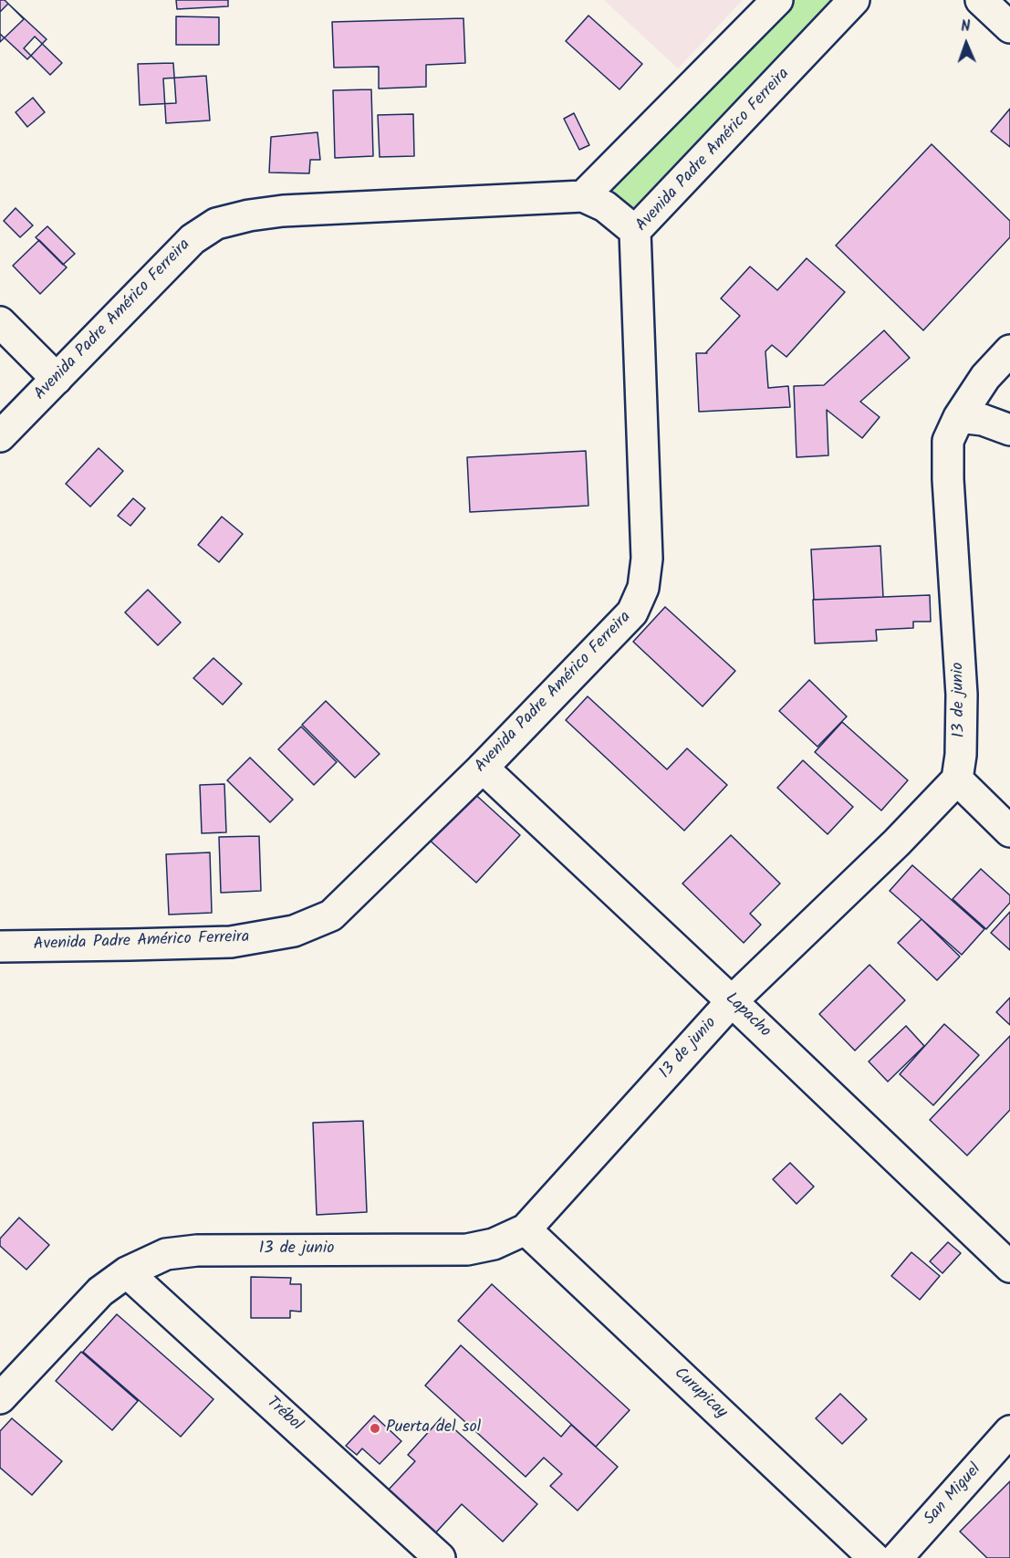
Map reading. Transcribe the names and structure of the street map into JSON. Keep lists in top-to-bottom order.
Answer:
{
  "streets": {
    "street": [
      "Avenida Padre Américo Ferreira",
      "13 de junio",
      "Lapacho",
      "Curupicay",
      "Trébol",
      "San Miguel"
    ]
  },
  "crossings": [
    ["Avenida Padre Américo Ferreira", "Lapacho"],
    ["13 de junio", "Lapacho"],
    ["13 de junio", "Curupicay"],
    ["13 de junio", "Trébol"]
  ],
  "places": ["Puerta del sol"],
  "north": "top"
}
